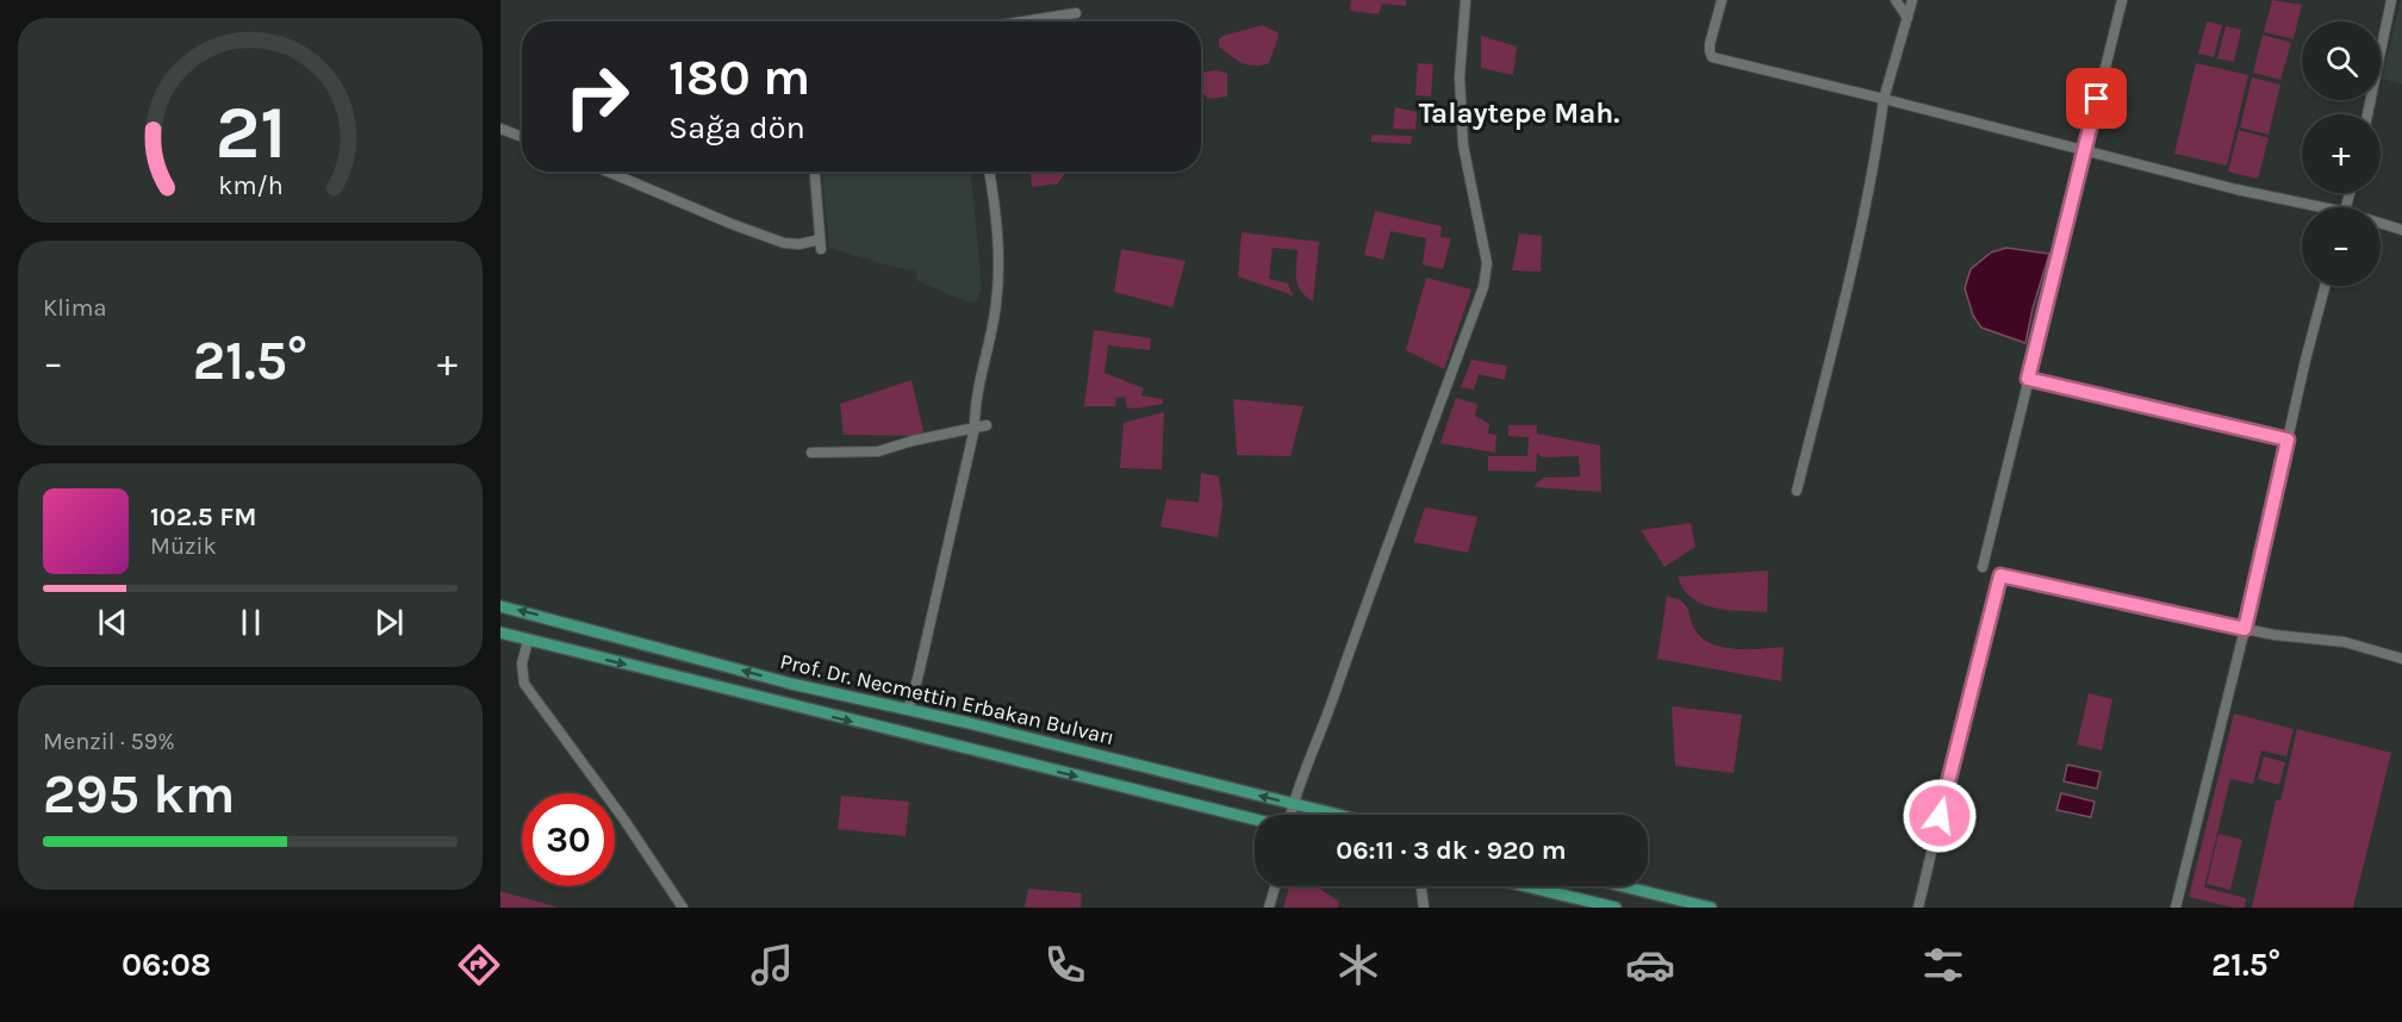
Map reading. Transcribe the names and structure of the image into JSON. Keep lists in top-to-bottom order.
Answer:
{
  "streets": {
    "main road": ["Prof. Dr. Necmettin Erbakan Bulvarı"]
  },
  "districts": ["Talaytepe Mah."],
  "page": {
    "map_buttons": ["+", "−"],
    "turn": ["180 m", "Sağa dön"],
    "tile": [
      "Klima",
      ["Menzil · 59%", "295 km"]
    ],
    "heat": ["−", "21.5°", "+"],
    "song": ["102.5 FM", "Müzik"],
    "limit": "30",
    "trip": "06:11 · 3 dk · 920 m",
    "tabs": ["06:08", "21.5°"],
    "gauge": ["21", "km/h"]
  }
}
